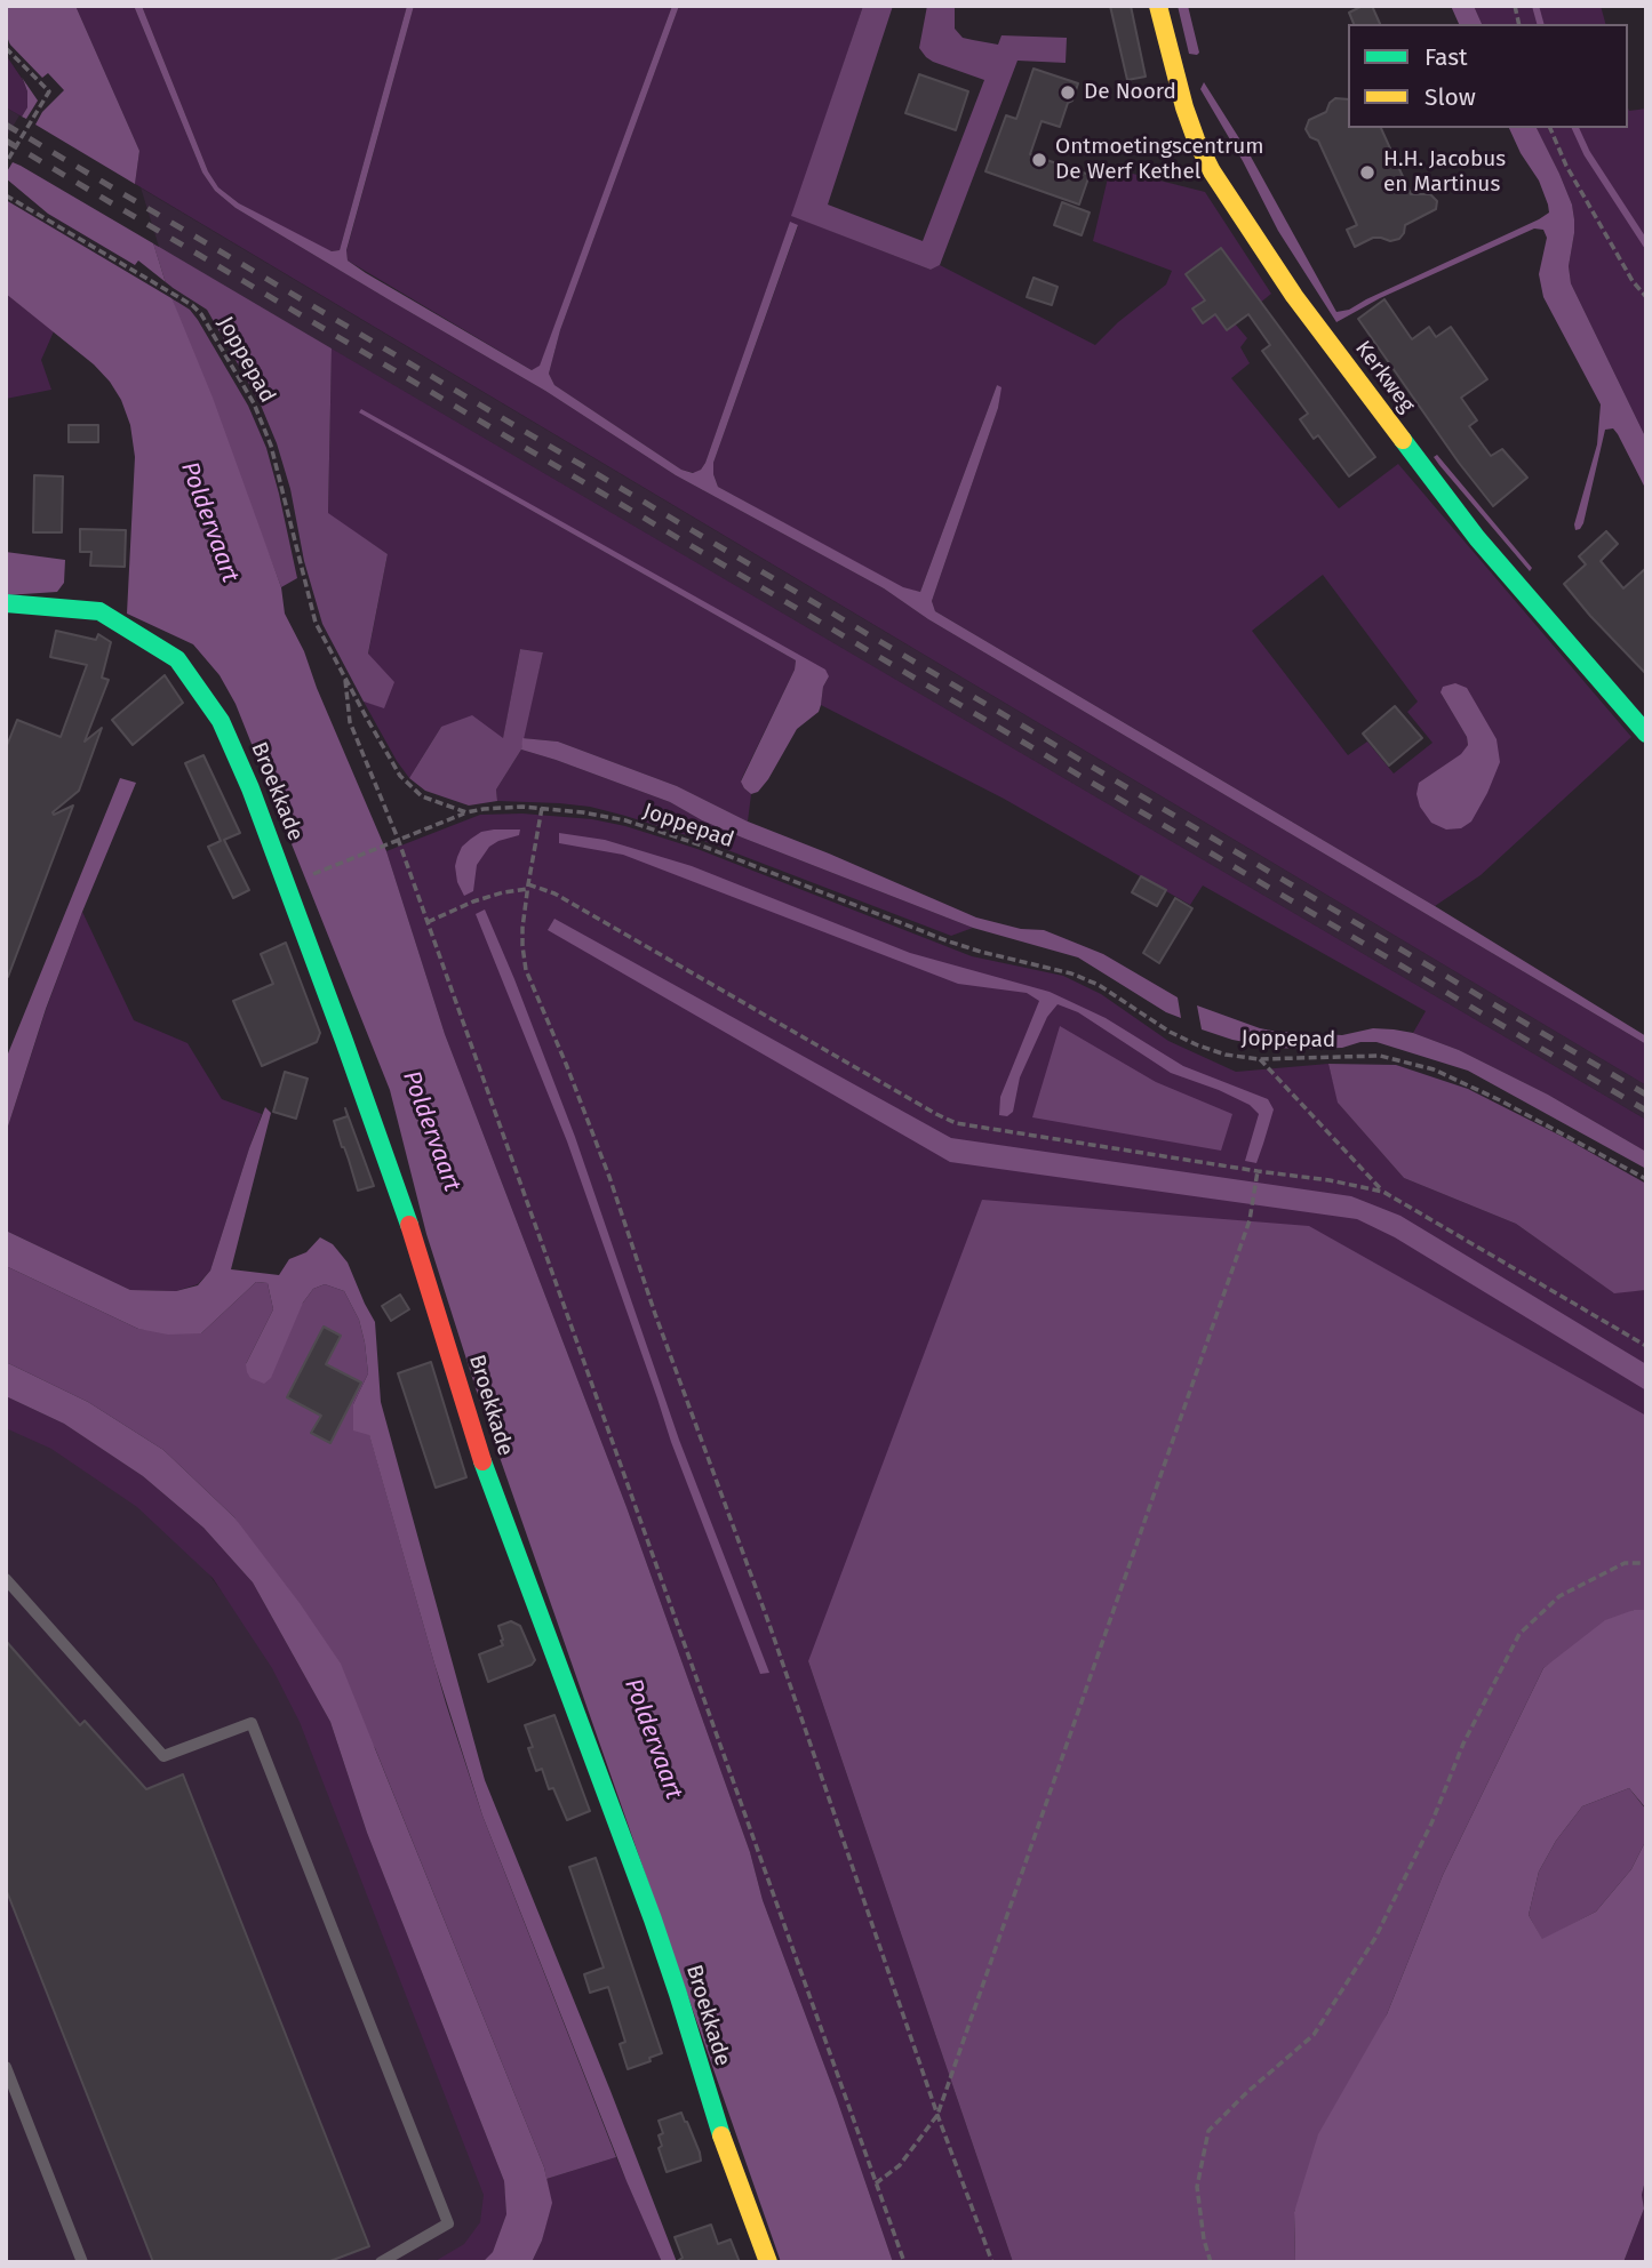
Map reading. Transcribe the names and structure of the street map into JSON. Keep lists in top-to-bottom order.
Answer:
{
  "streets": {
    "street": ["Kerkweg", "Broekkade"],
    "path": ["Joppepad"]
  },
  "water": ["Poldervaart"],
  "places": ["De Noord", "Ontmoetingscentrum De Werf Kethel", "H.H. Jacobus en Martinus"],
  "legend": ["Fast", "Slow"]
}
